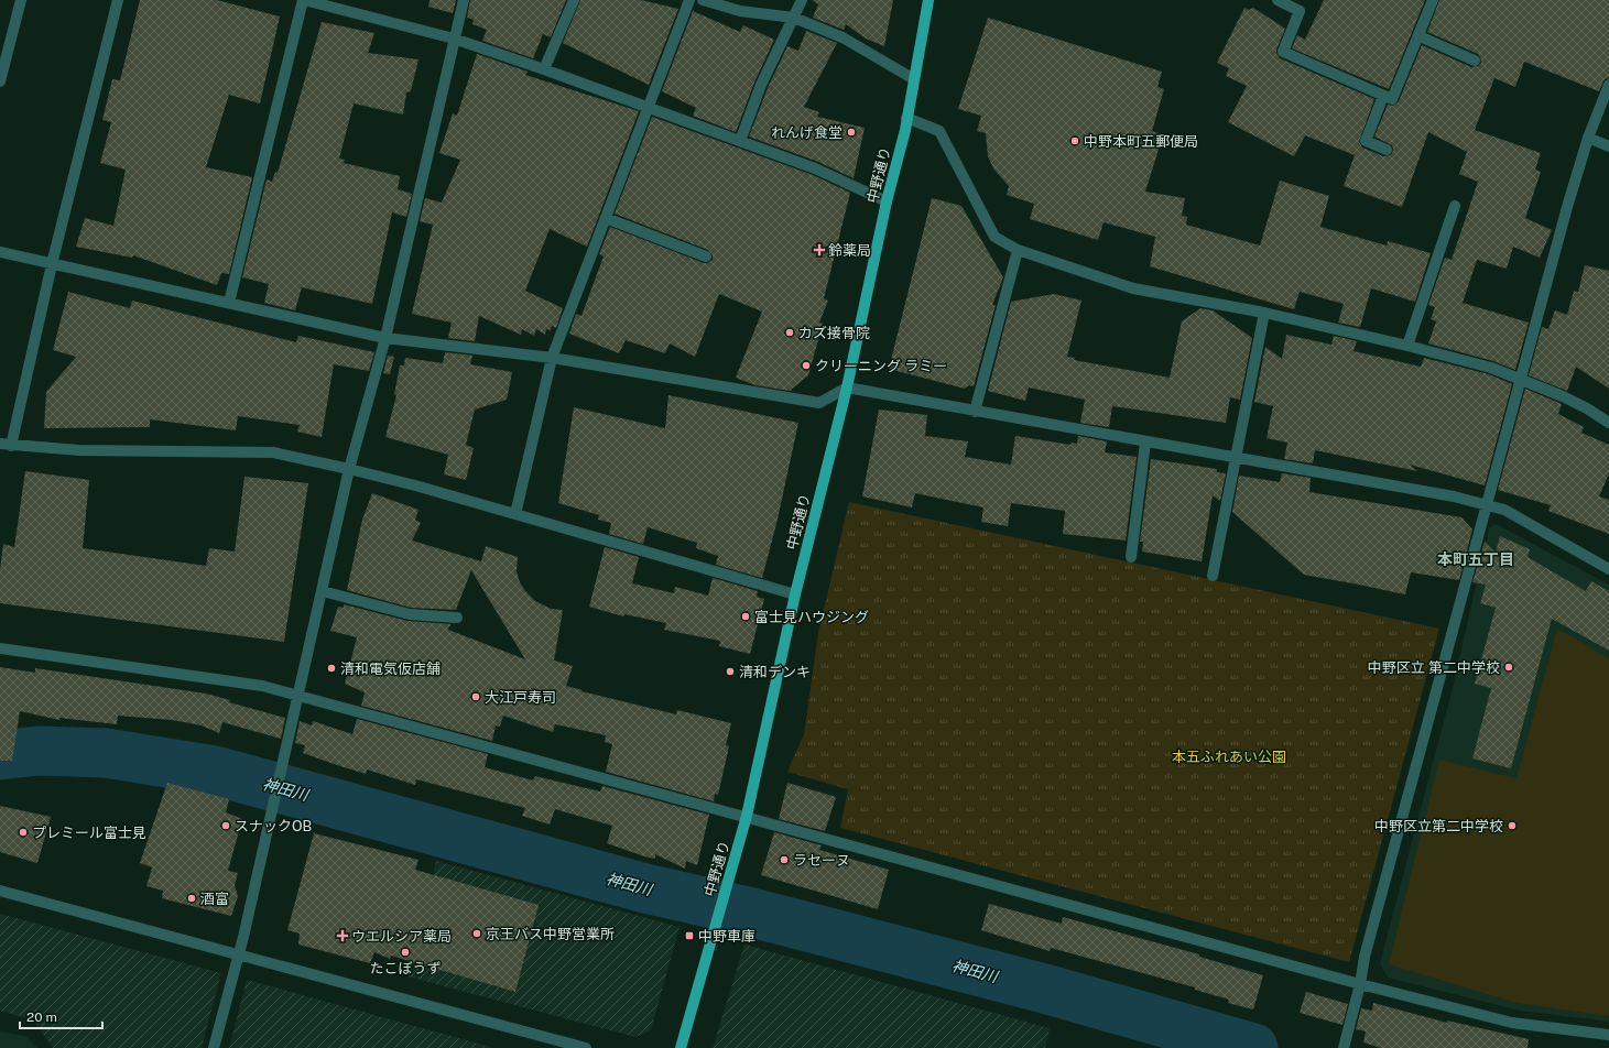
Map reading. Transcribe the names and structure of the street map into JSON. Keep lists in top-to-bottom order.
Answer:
{
  "streets": {
    "main road": ["中野通り"]
  },
  "districts": ["本町五丁目"],
  "water": ["神田川"],
  "parks": ["本五ふれあい公園"],
  "places": {
    "other": [
      "れんげ食堂",
      "中野本町五郵便局",
      "カズ接骨院",
      "クリーニング ラミー",
      "富士見ハウジング",
      "中野区立 第二中学校",
      "清和電気仮店舗",
      "清和デンキ",
      "大江戸寿司",
      "スナックOB",
      "中野区立第二中学校",
      "プレミール富士見",
      "ラセーヌ",
      "酒富",
      "京王バス中野営業所",
      "たこぼうず"
    ],
    "health": ["鈴薬局", "ウエルシア薬局"],
    "transit": ["中野車庫"]
  },
  "scale_bar": "20 m"
}
